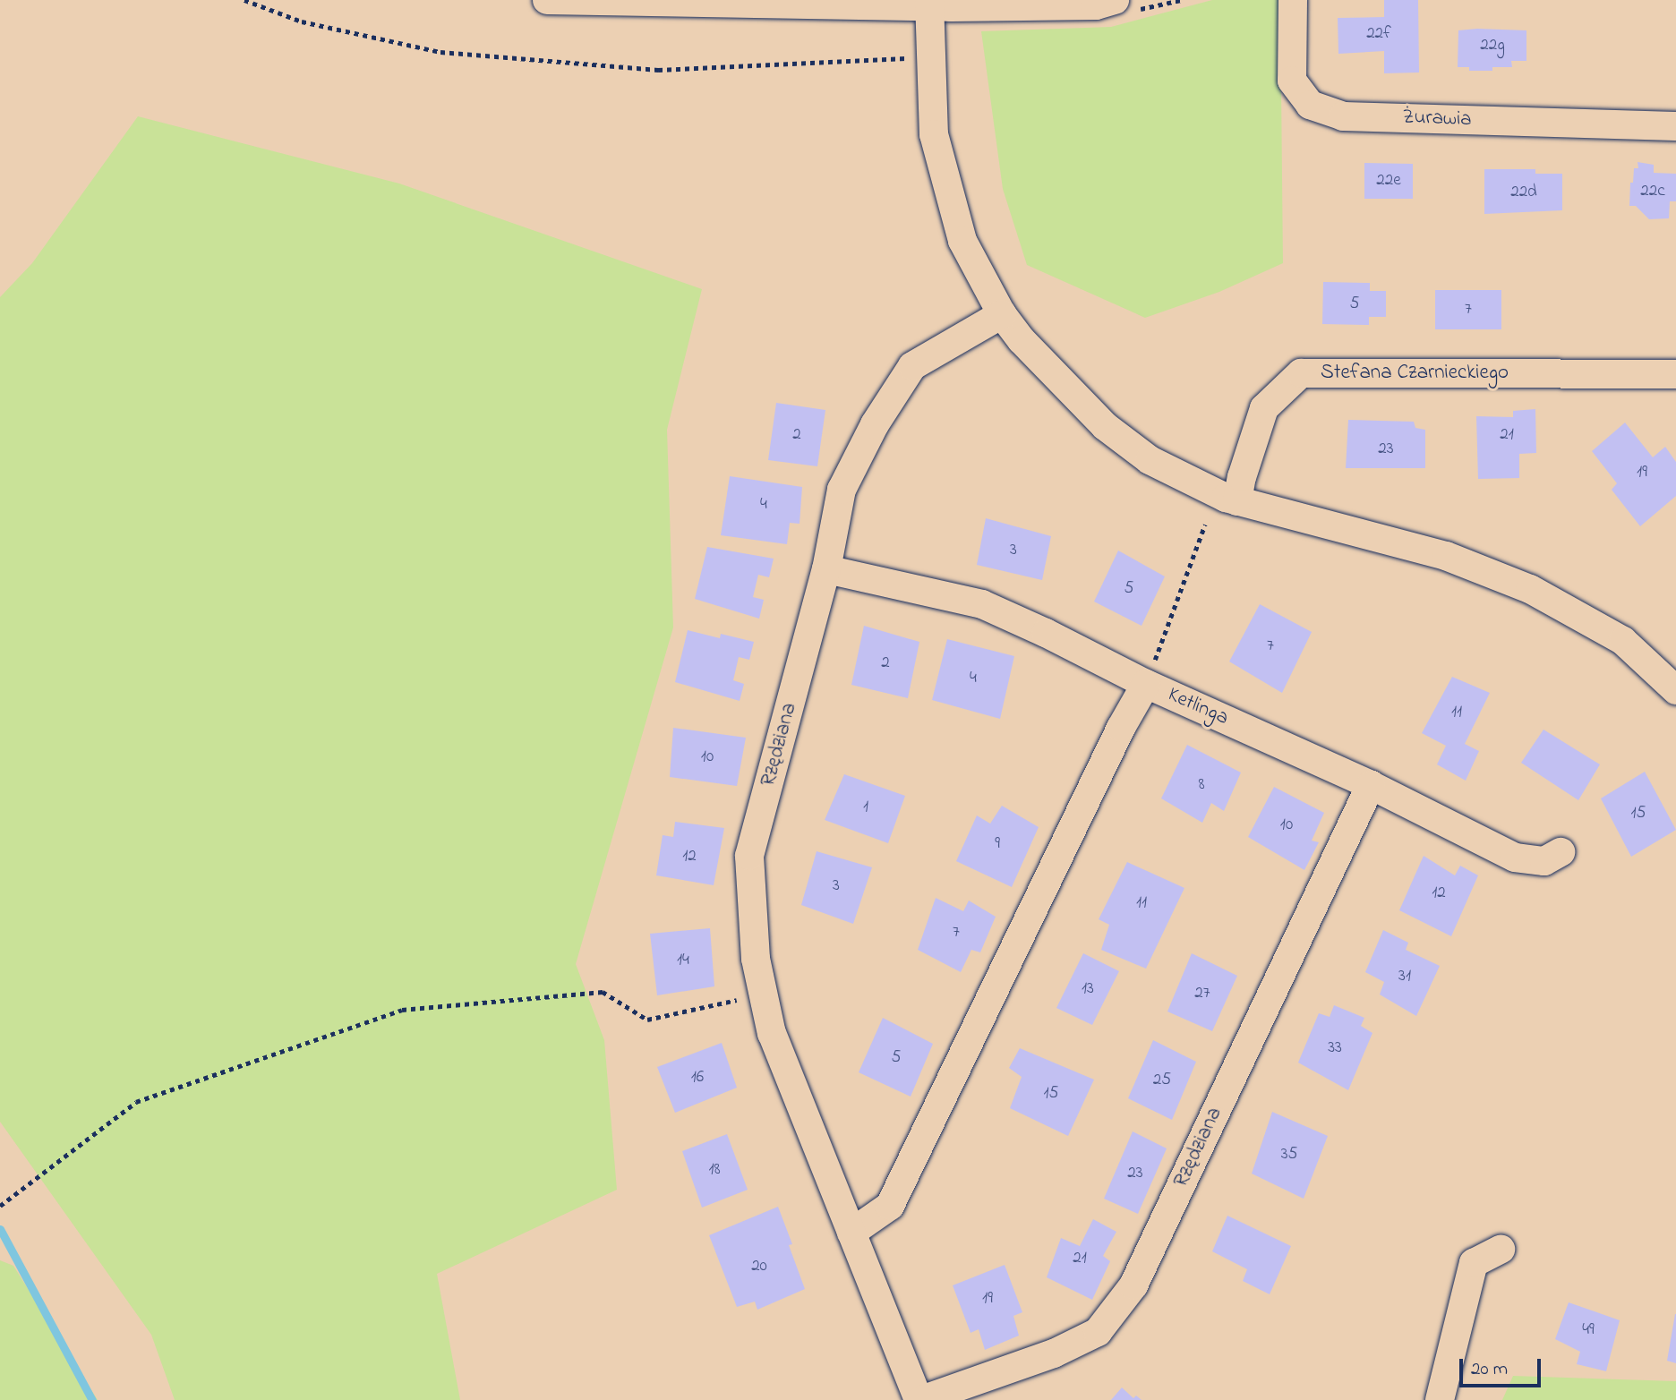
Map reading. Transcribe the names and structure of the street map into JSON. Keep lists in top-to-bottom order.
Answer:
{
  "streets": {
    "street": [
      "Żurawia",
      "Stefana Czarnieckiego",
      "Ketlinga",
      "Rzędziana"
    ]
  },
  "crossings": [
    ["Ketlinga", "Rzędziana"]
  ],
  "house_numbers": [
    "22f",
    "22g",
    "22e",
    "22c",
    "22d",
    "5",
    "7",
    "2",
    "21",
    "23",
    "19",
    "4",
    "3",
    "5",
    "7",
    "2",
    "4",
    "11",
    "10",
    "8",
    "1",
    "15",
    "10",
    "9",
    "12",
    "3",
    "12",
    "11",
    "7",
    "14",
    "31",
    "13",
    "27",
    "33",
    "5",
    "16",
    "25",
    "15",
    "35",
    "18",
    "23",
    "21",
    "20",
    "19",
    "49"
  ],
  "scale_bar": "20 m"
}
